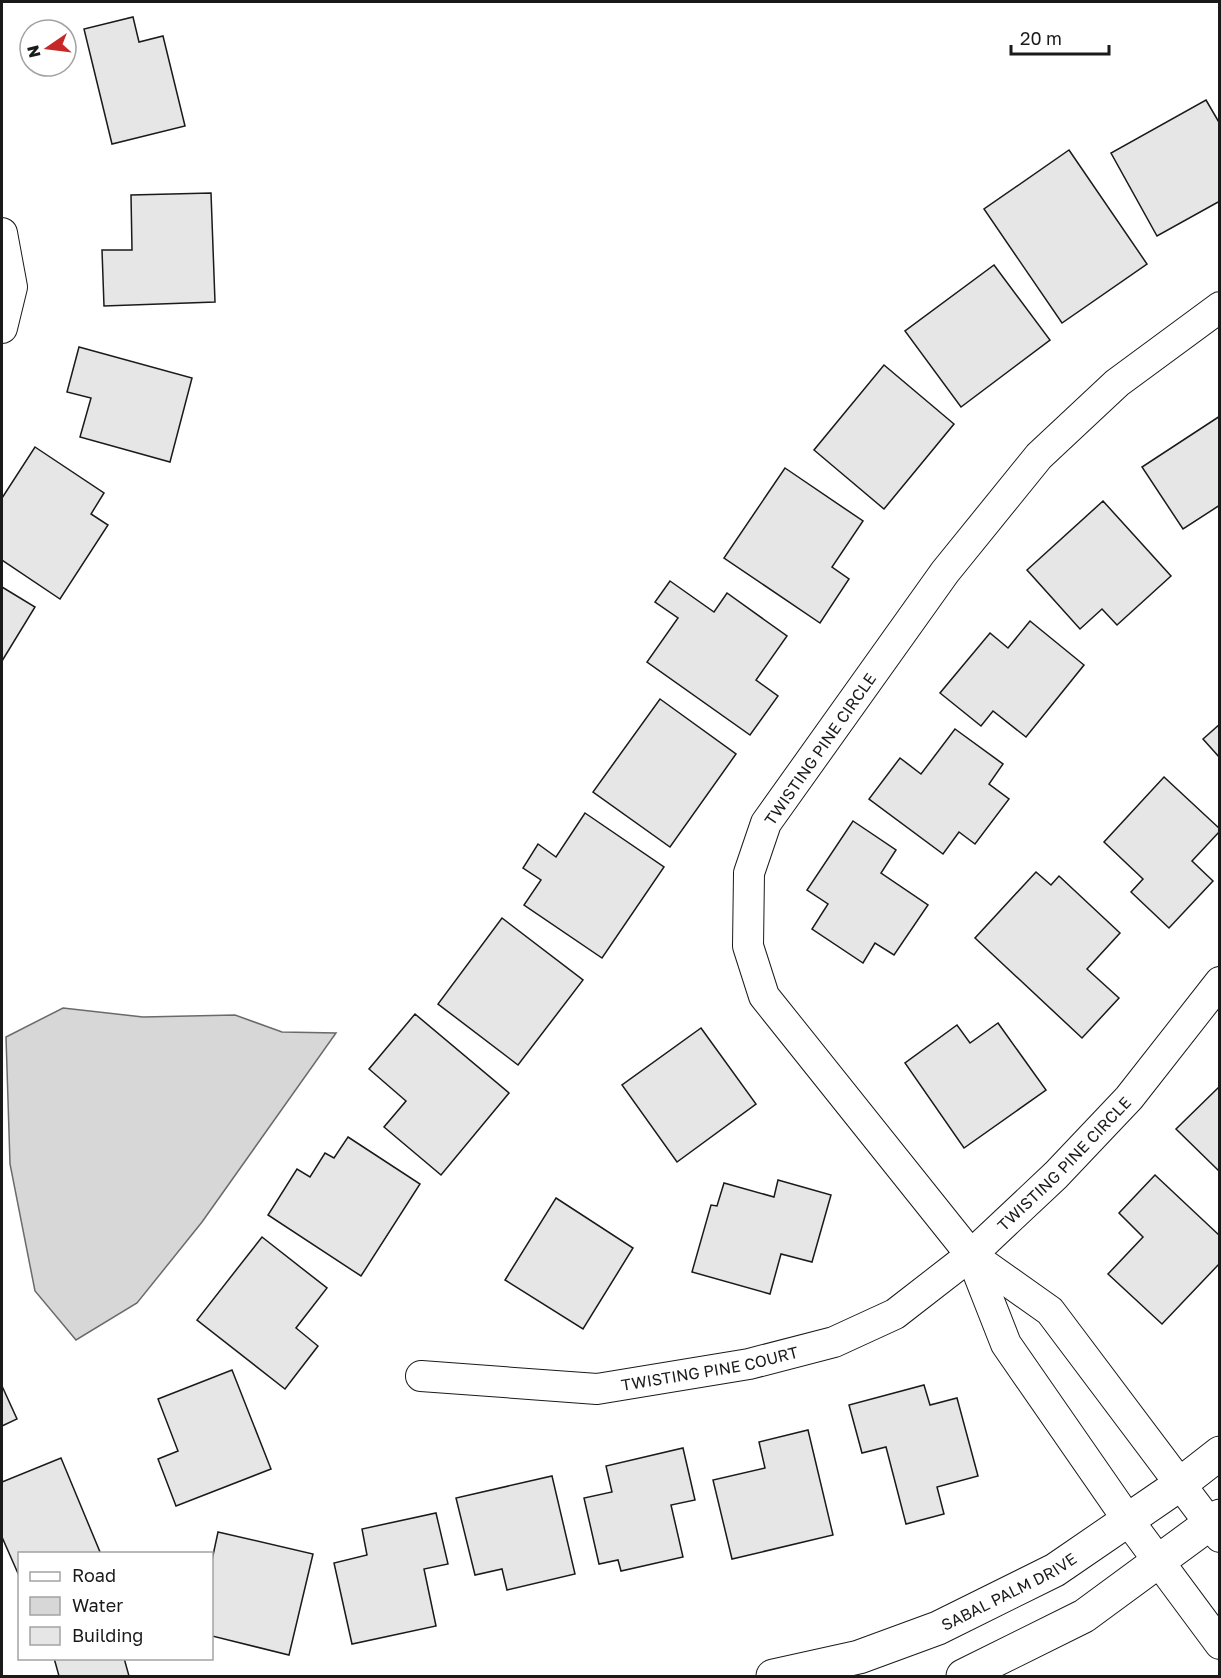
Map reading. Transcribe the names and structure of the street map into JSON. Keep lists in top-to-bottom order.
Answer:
{
  "streets": {
    "street": ["TWISTING PINE CIRCLE", "TWISTING PINE COURT", "SABAL PALM DRIVE"]
  },
  "crossings": [
    ["TWISTING PINE CIRCLE", "TWISTING PINE COURT"],
    ["TWISTING PINE CIRCLE", "SABAL PALM DRIVE"]
  ],
  "legend": ["Road", "Water", "Building"],
  "scale_bar": "20 m",
  "north": "left"
}
